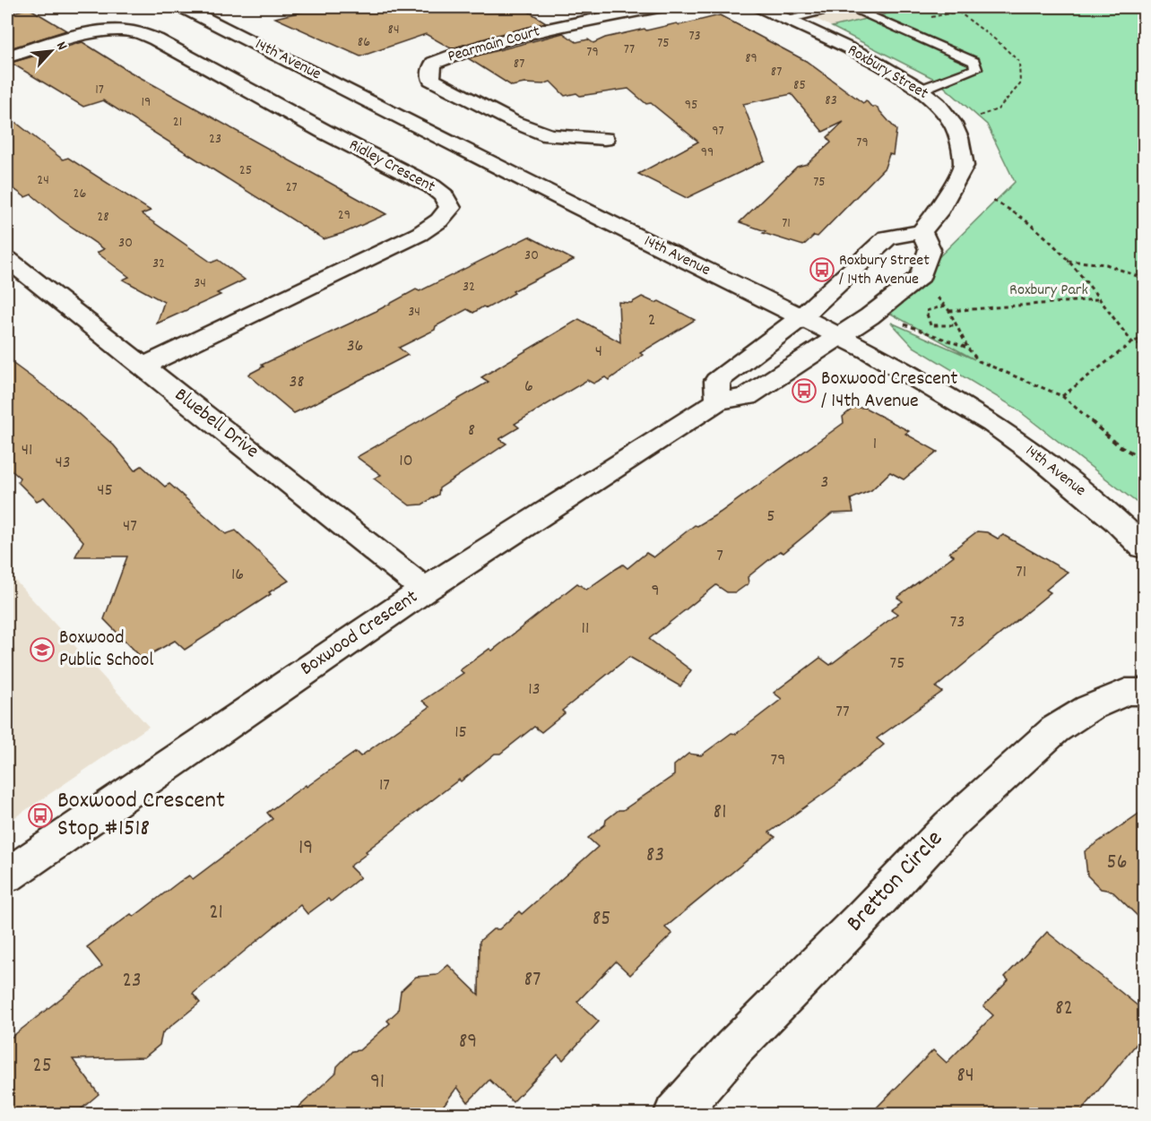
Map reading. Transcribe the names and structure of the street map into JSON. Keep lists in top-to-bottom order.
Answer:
{
  "streets": {
    "street": [
      "Pearmain Court",
      "14th Avenue",
      "Roxbury Street",
      "Ridley Crescent",
      "Bluebell Drive",
      "Boxwood Crescent",
      "Bretton Circle"
    ]
  },
  "crossings": [
    ["14th Avenue", "Boxwood Crescent"],
    ["Ridley Crescent", "Bluebell Drive"],
    ["Bluebell Drive", "Boxwood Crescent"]
  ],
  "parks": ["Roxbury Park"],
  "places": {
    "bus stop": ["Roxbury Street / 14th Avenue", "Boxwood Crescent / 14th Avenue", "Boxwood Crescent Stop #1518"],
    "school or university": ["Boxwood Public School"]
  },
  "house_numbers": [
    "84",
    "73",
    "86",
    "75",
    "77",
    "79",
    "89",
    "87",
    "87",
    "85",
    "17",
    "83",
    "19",
    "95",
    "21",
    "97",
    "23",
    "79",
    "99",
    "25",
    "24",
    "75",
    "27",
    "26",
    "29",
    "28",
    "71",
    "30",
    "30",
    "32",
    "34",
    "32",
    "34",
    "2",
    "36",
    "4",
    "38",
    "6",
    "8",
    "1",
    "41",
    "10",
    "43",
    "3",
    "45",
    "5",
    "47",
    "7",
    "71",
    "16",
    "9",
    "73",
    "11",
    "75",
    "13",
    "77",
    "15",
    "79",
    "17",
    "81",
    "19",
    "83",
    "56",
    "21",
    "85",
    "87",
    "23",
    "82",
    "89",
    "25",
    "84",
    "91"
  ],
  "north": "top right"
}
